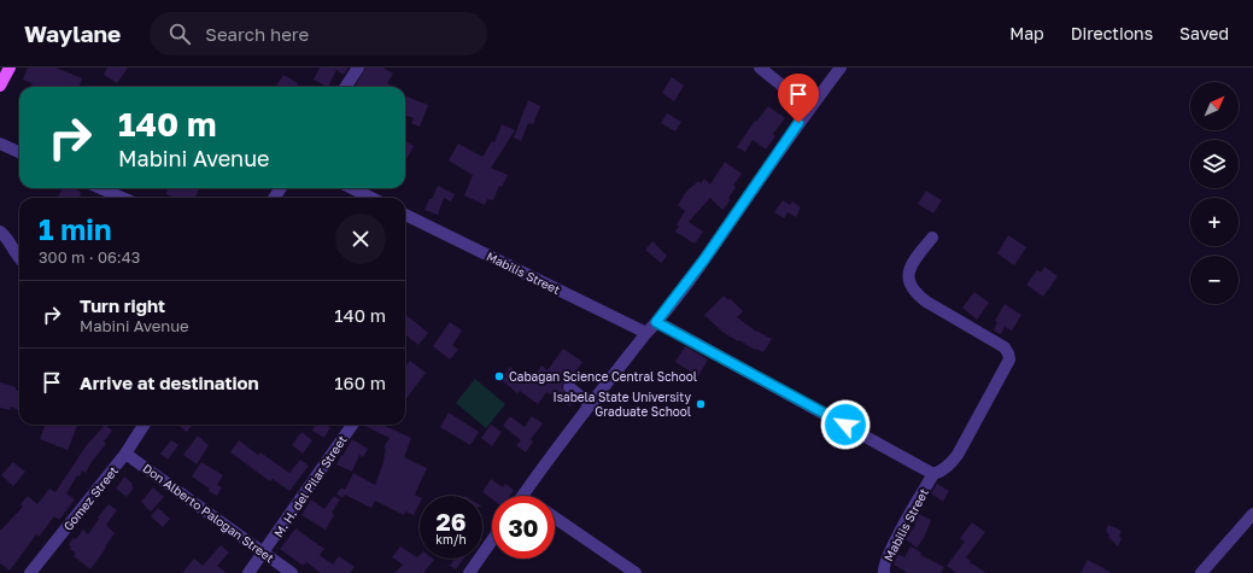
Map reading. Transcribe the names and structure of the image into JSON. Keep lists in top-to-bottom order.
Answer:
{
  "streets": {
    "street": [
      "Mabilis Street",
      "M. H. del Pilar Street",
      "Gomez Street",
      "Don Alberto Palogan Street"
    ]
  },
  "crossings": [
    ["M. H. del Pilar Street", "Don Alberto Palogan Street"],
    ["Gomez Street", "Don Alberto Palogan Street"]
  ],
  "places": ["Cabagan Science Central School", "Isabela State University Graduate School"],
  "north": "top right",
  "page": {
    "header": "Waylane",
    "search": "Search here",
    "nav": ["Map", "Directions", "Saved"],
    "map_buttons": ["+", "−"],
    "turn": ["140 m", "Mabini Avenue"],
    "heading": ["1 min", "300 m · 06:43"],
    "list": [
      {
        "name": "Turn right",
        "note": "Mabini Avenue",
        "value": "140 m"
      },
      {
        "name": "Arrive at destination",
        "value": "160 m"
      }
    ],
    "speed": "26 km/h",
    "limit": "30"
  }
}
